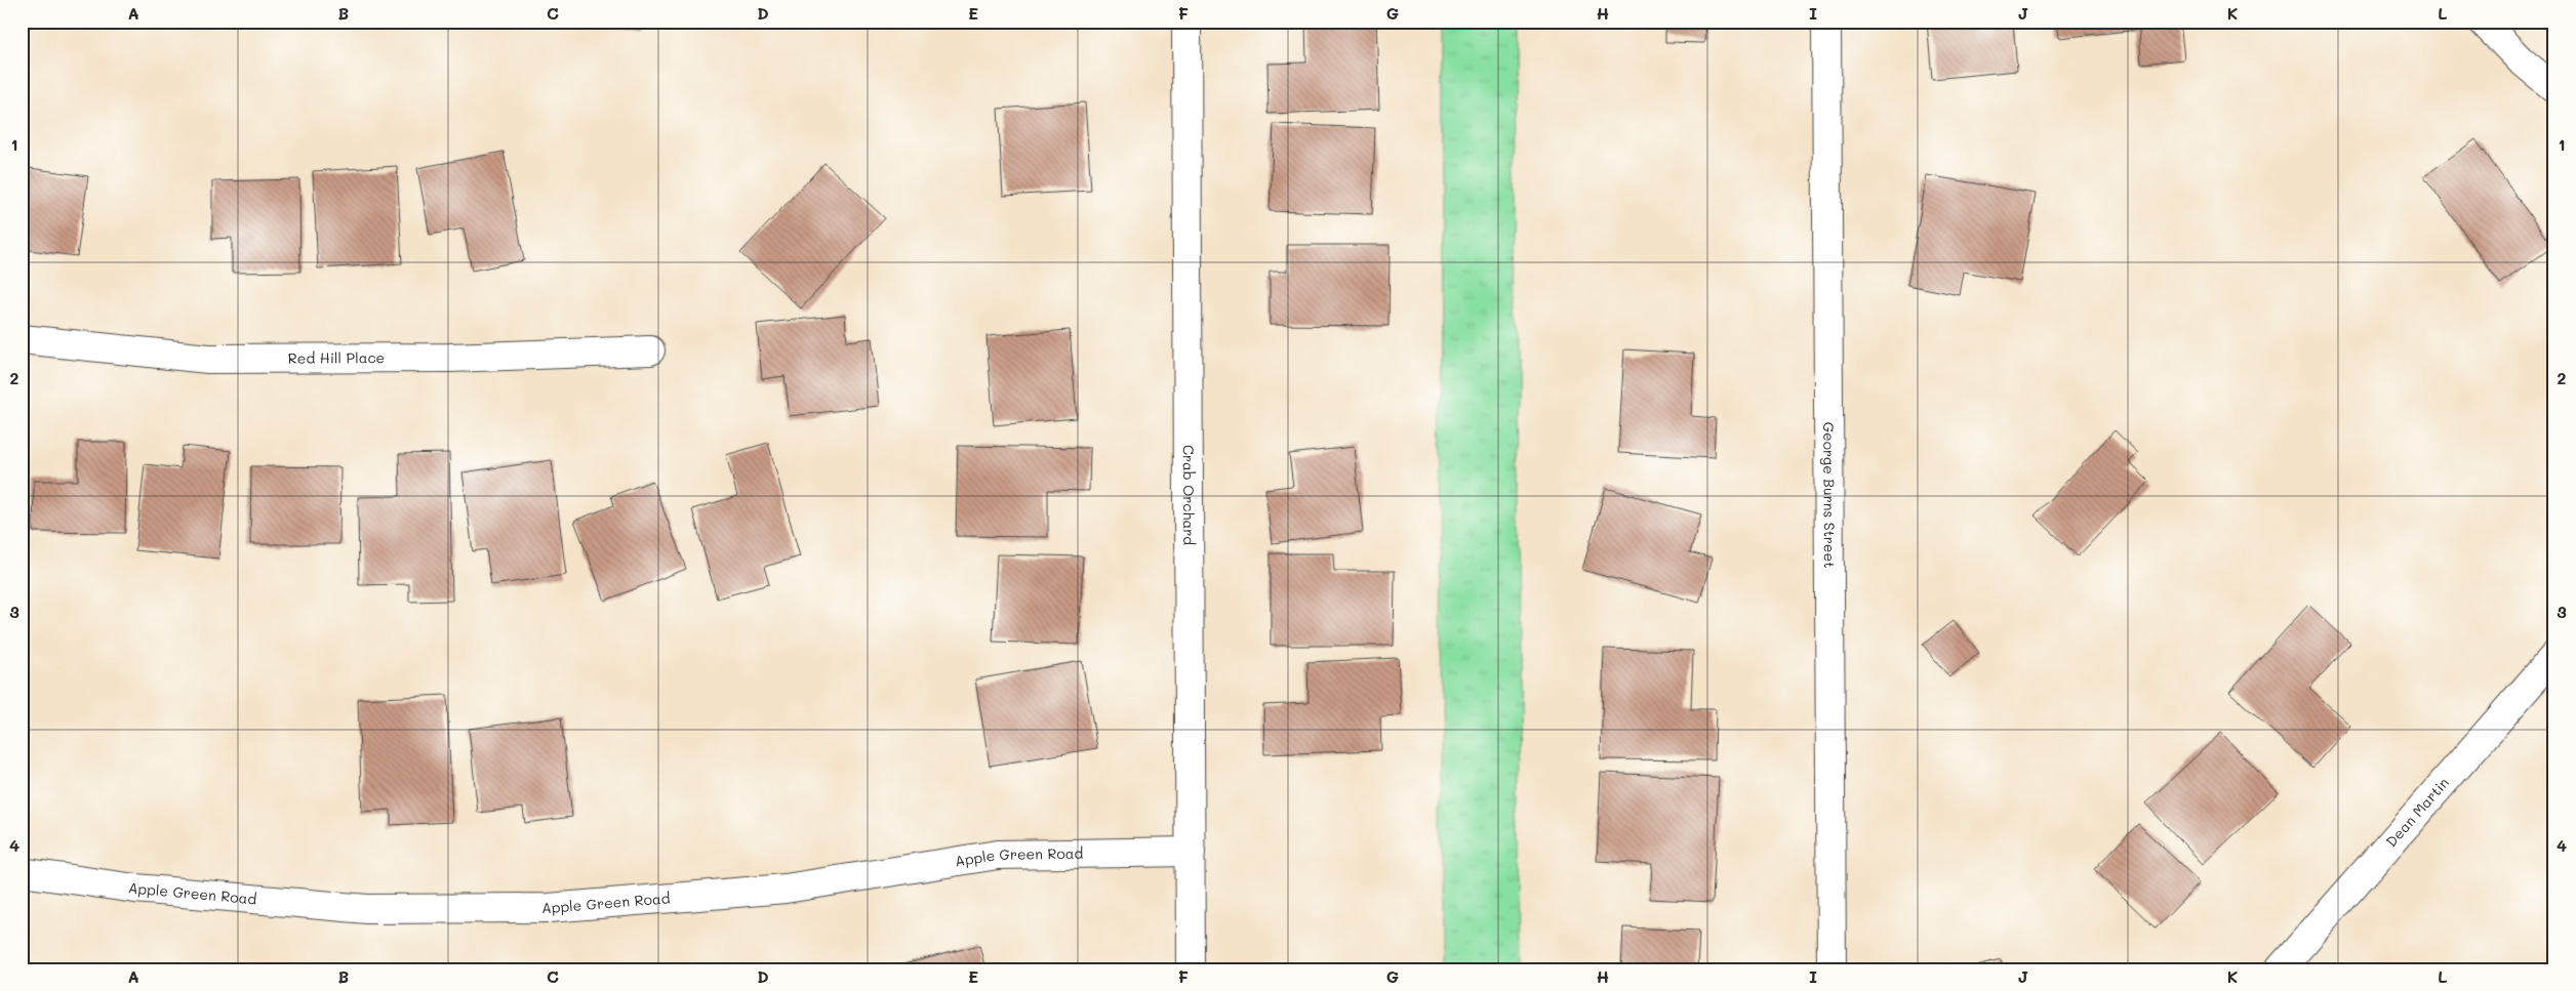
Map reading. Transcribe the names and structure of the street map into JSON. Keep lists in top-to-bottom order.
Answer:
{
  "streets": {
    "street": [
      "Red Hill Place",
      "Crab Orchard",
      "George Burns Street",
      "Dean Martin",
      "Apple Green Road"
    ]
  },
  "crossings": [
    ["Crab Orchard", "Apple Green Road"]
  ],
  "grid": {
    "columns": [
      "A",
      "B",
      "C",
      "D",
      "E",
      "F",
      "G",
      "H",
      "I",
      "J",
      "K",
      "L"
    ],
    "rows": [
      "1",
      "2",
      "3",
      "4"
    ]
  }
}
